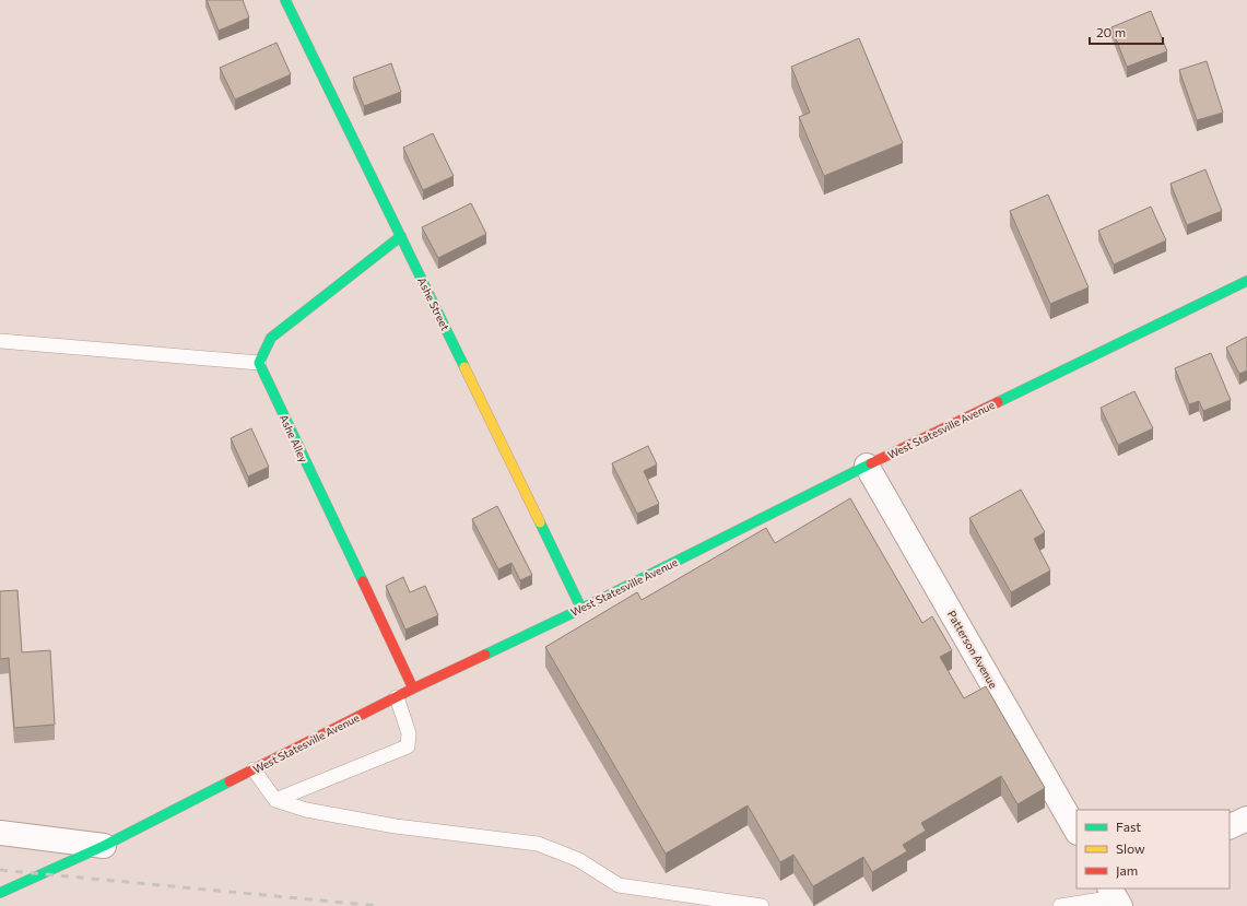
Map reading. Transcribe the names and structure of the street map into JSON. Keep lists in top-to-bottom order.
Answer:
{
  "streets": {
    "street": [
      "Ashe Street",
      "West Statesville Avenue",
      "Ashe Alley",
      "Patterson Avenue"
    ]
  },
  "crossings": [
    ["Ashe Street", "West Statesville Avenue"],
    ["West Statesville Avenue", "Ashe Alley"],
    ["West Statesville Avenue", "Patterson Avenue"]
  ],
  "legend": ["Fast", "Slow", "Jam"],
  "scale_bar": "20 m"
}
